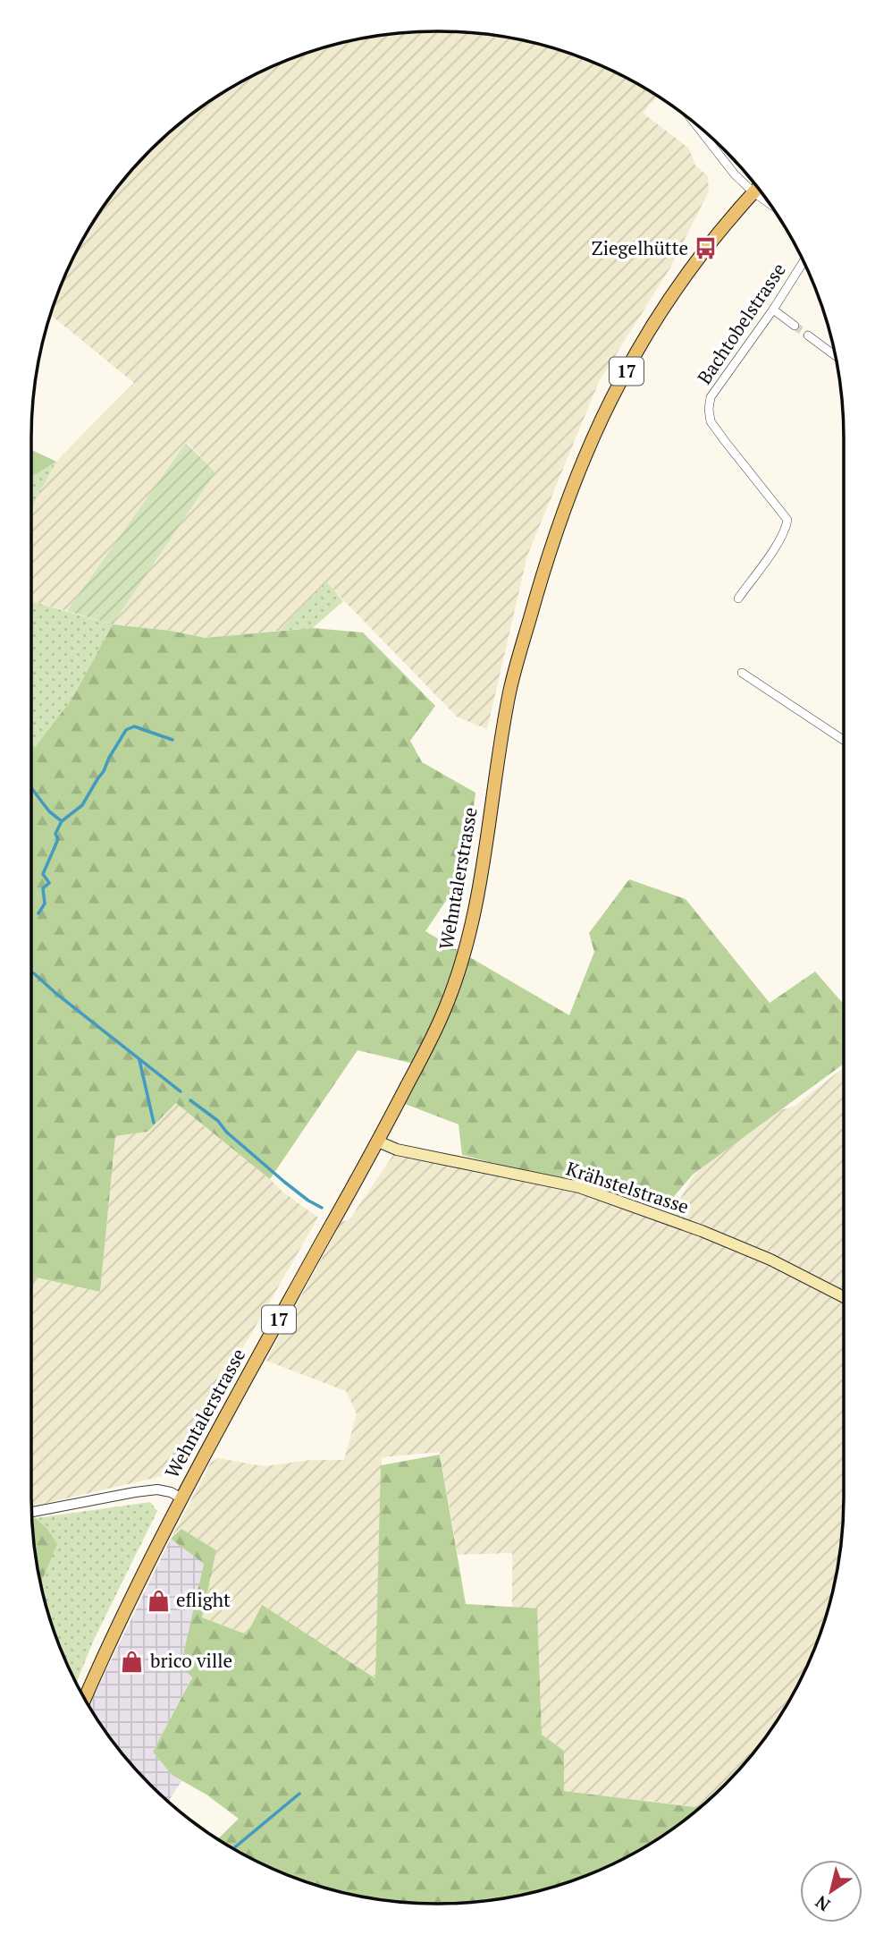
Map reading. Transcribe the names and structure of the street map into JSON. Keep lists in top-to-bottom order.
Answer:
{
  "streets": {
    "main road": ["17", "Wehntalerstrasse", "Krähstelstrasse"],
    "street": ["Bachtobelstrasse"]
  },
  "crossings": [
    ["Wehntalerstrasse", "Krähstelstrasse"]
  ],
  "places": {
    "bus stop": ["Ziegelhütte"],
    "shop": ["eflight", "brico ville"]
  },
  "north": "bottom left"
}
